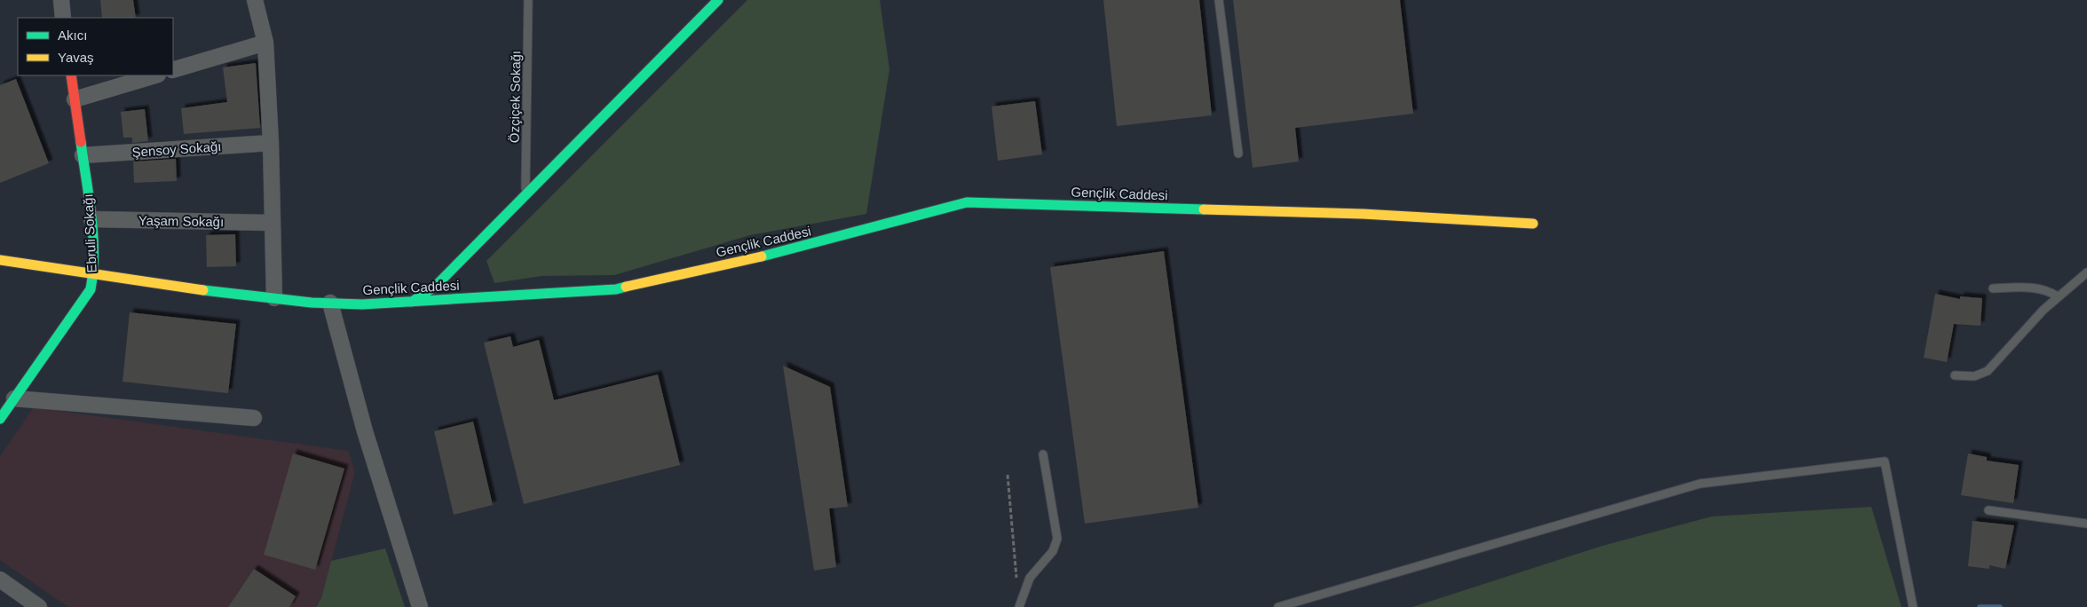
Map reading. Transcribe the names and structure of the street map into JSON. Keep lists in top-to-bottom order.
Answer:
{
  "streets": {
    "street": [
      "Şensoy Sokağı",
      "Gençlik Caddesi",
      "Yaşam Sokağı",
      "Ebruli Sokağı"
    ],
    "lane": ["Özçiçek Sokağı"]
  },
  "crossings": [
    ["Şensoy Sokağı", "Ebruli Sokağı"],
    ["Gençlik Caddesi", "Ebruli Sokağı"],
    ["Yaşam Sokağı", "Ebruli Sokağı"]
  ],
  "legend": ["Akıcı", "Yavaş"]
}
